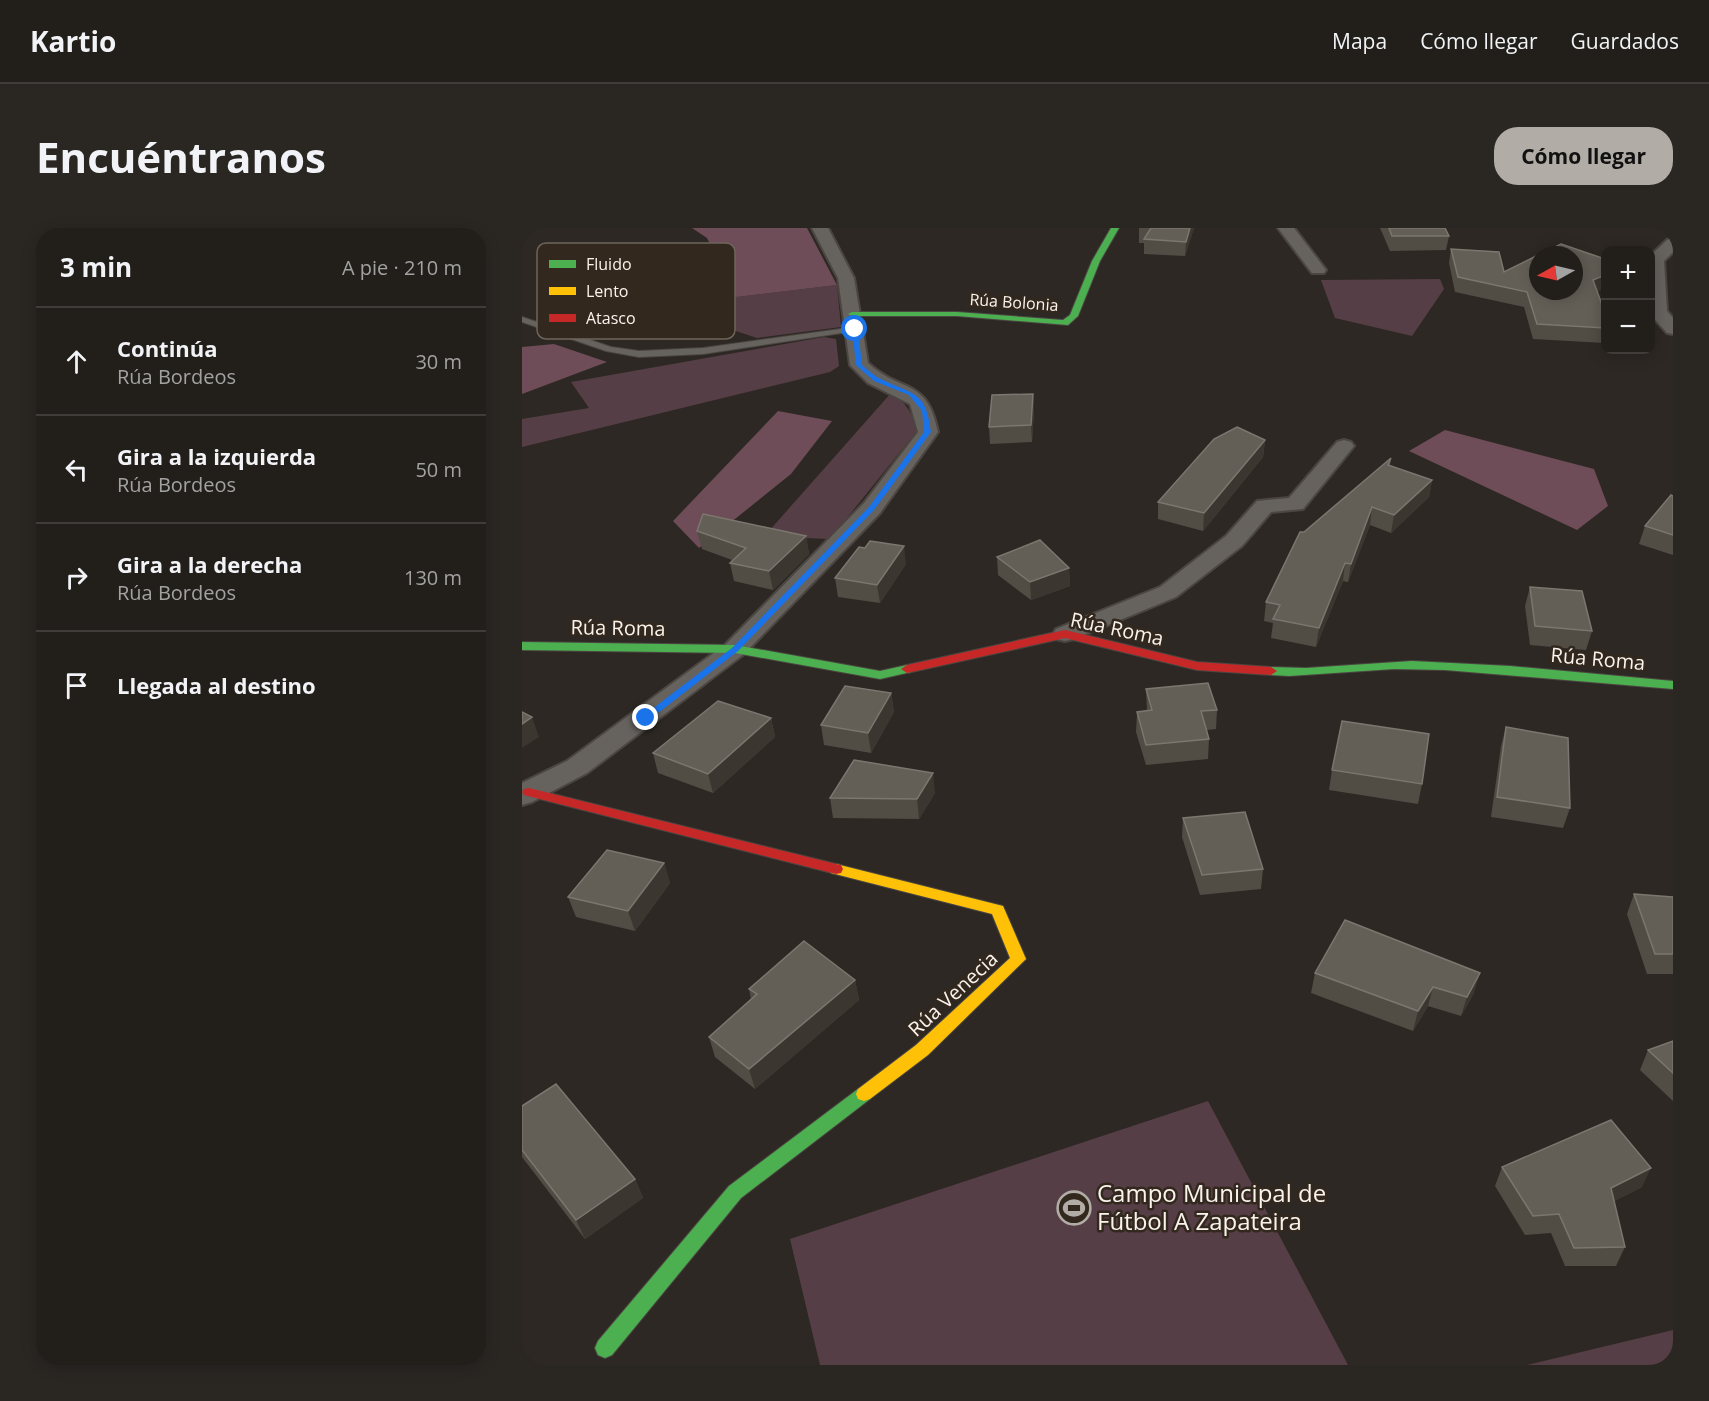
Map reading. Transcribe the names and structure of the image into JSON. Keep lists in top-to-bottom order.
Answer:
{
  "streets": {
    "street": ["Rúa Bolonia", "Rúa Roma", "Rúa Venecia"]
  },
  "places": {
    "sports": ["Campo Municipal de Fútbol A Zapateira"]
  },
  "legend": ["Fluido", "Lento", "Atasco"],
  "north": "left",
  "page": {
    "header": "Kartio",
    "nav": ["Mapa", "Cómo llegar", "Guardados"],
    "buttons": "Cómo llegar",
    "title": "Encuéntranos",
    "heading": ["3 min", "A pie · 210 m"],
    "map_buttons": ["+", "−"],
    "list": [
      ["Continúa", "Rúa Bordeos", "30 m"],
      ["Gira a la izquierda", "Rúa Bordeos", "50 m"],
      ["Gira a la derecha", "Rúa Bordeos", "130 m"],
      "Llegada al destino"
    ]
  }
}
